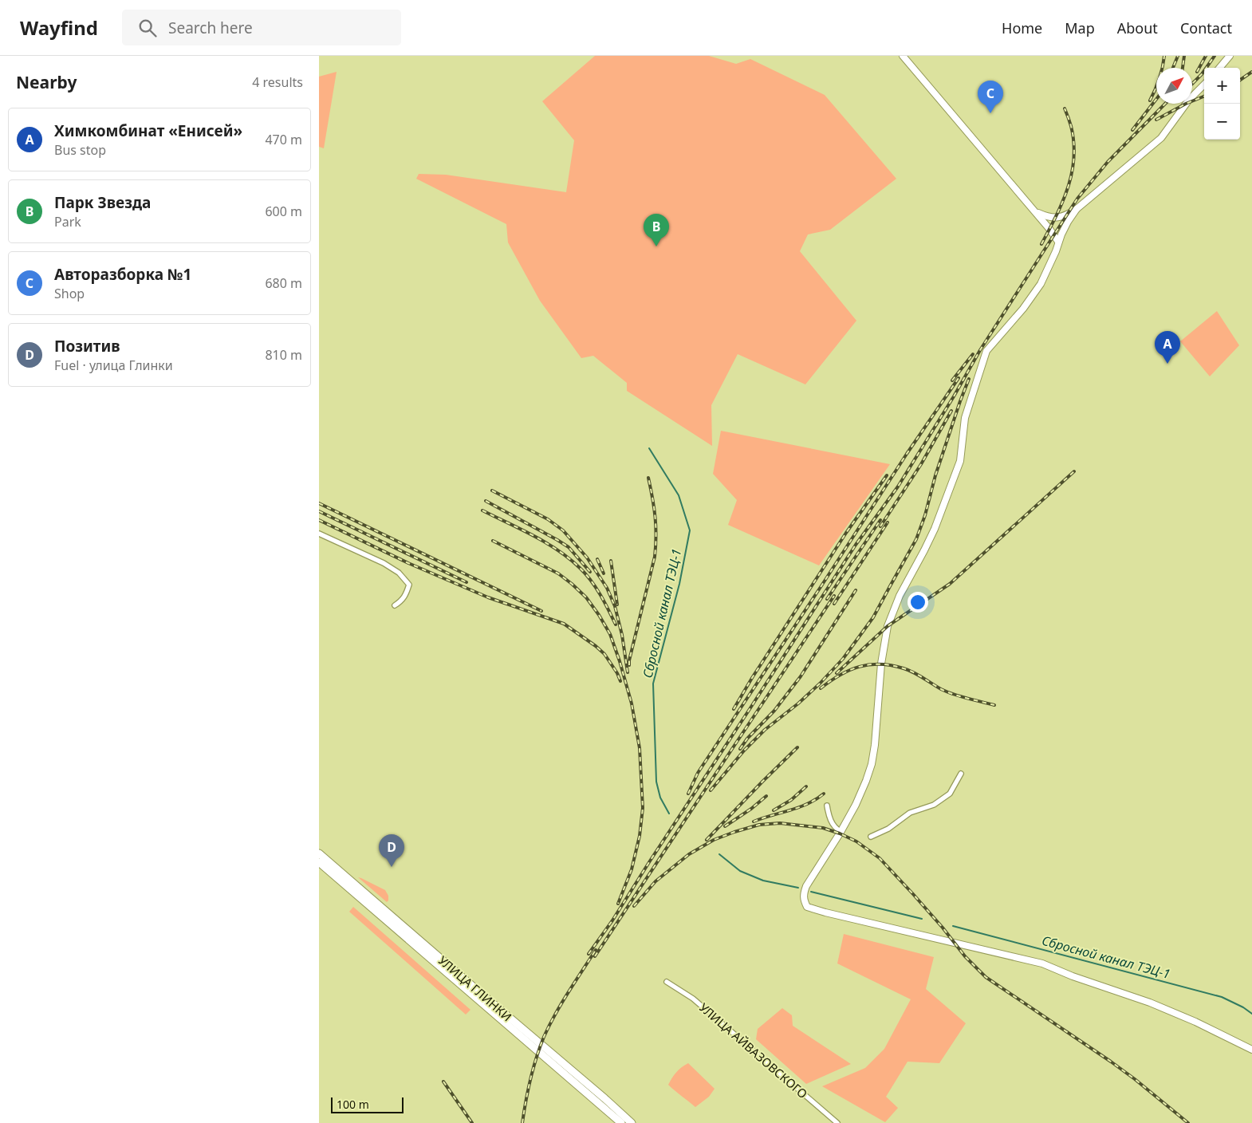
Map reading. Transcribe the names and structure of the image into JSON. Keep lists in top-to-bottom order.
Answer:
{
  "streets": {
    "highway": ["УЛИЦА ГЛИНКИ"],
    "street": ["УЛИЦА АЙВАЗОВСКОГО"]
  },
  "water": ["Сбросной канал ТЭЦ-1"],
  "scale_bar": "100 m",
  "north": "top right",
  "page": {
    "header": "Wayfind",
    "search": "Search here",
    "nav": [
      "Home",
      "Map",
      "About",
      "Contact"
    ],
    "heading": ["Nearby", "4 results"],
    "map_buttons": ["+", "−"],
    "pins": [
      "C",
      "B",
      "A",
      "D"
    ],
    "list": [
      {
        "mark": "A",
        "name": "Химкомбинат «Енисей»",
        "note": "Bus stop",
        "value": "470 m"
      },
      {
        "mark": "B",
        "name": "Парк Звезда",
        "note": "Park",
        "value": "600 m"
      },
      {
        "mark": "C",
        "name": "Авторазборка №1",
        "note": "Shop",
        "value": "680 m"
      },
      {
        "mark": "D",
        "name": "Позитив",
        "note": "Fuel · улица Глинки",
        "value": "810 m"
      }
    ],
    "scale": "100 m"
  }
}
